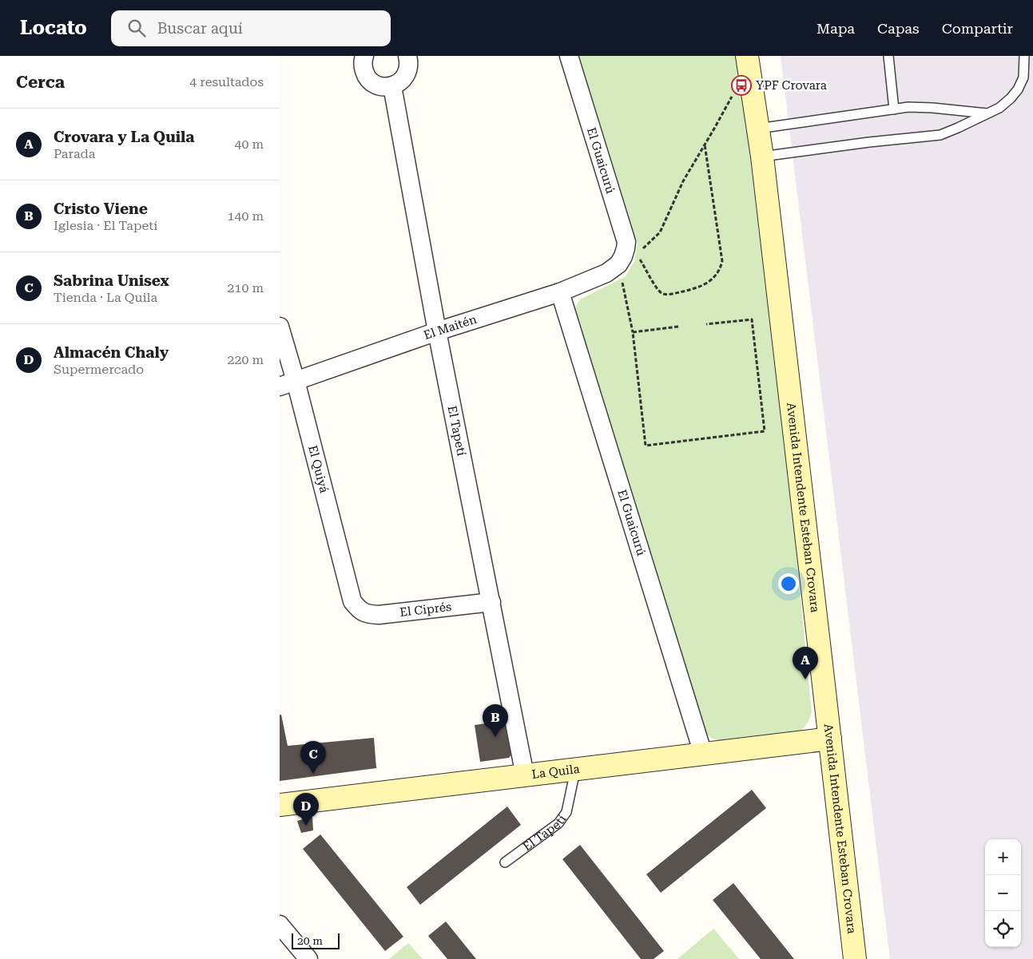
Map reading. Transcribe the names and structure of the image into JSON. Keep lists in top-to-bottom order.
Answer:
{
  "streets": {
    "main road": ["Avenida Intendente Esteban Crovara", "La Quila"],
    "street": [
      "El Guaicurú",
      "El Maitén",
      "El Tapetí",
      "El Quiyá",
      "El Ciprés"
    ]
  },
  "crossings": [
    ["El Guaicurú", "El Maitén"],
    ["El Guaicurú", "La Quila"],
    ["El Maitén", "El Tapetí"],
    ["El Maitén", "El Quiyá"],
    ["El Tapetí", "El Ciprés"],
    ["El Tapetí", "La Quila"],
    ["El Quiyá", "El Ciprés"],
    ["Avenida Intendente Esteban Crovara", "La Quila"]
  ],
  "places": {
    "bus stop": ["YPF Crovara"]
  },
  "scale_bar": "20 m",
  "page": {
    "header": "Locato",
    "search": "Buscar aquí",
    "nav": ["Mapa", "Capas", "Compartir"],
    "heading": ["Cerca", "4 resultados"],
    "list": [
      {
        "mark": "A",
        "name": "Crovara y La Quila",
        "note": "Parada",
        "value": "40 m"
      },
      {
        "mark": "B",
        "name": "Cristo Viene",
        "note": "Iglesia · El Tapetí",
        "value": "140 m"
      },
      {
        "mark": "C",
        "name": "Sabrina Unisex",
        "note": "Tienda · La Quila",
        "value": "210 m"
      },
      {
        "mark": "D",
        "name": "Almacén Chaly",
        "note": "Supermercado",
        "value": "220 m"
      }
    ],
    "pins": [
      "A",
      "B",
      "C",
      "D"
    ],
    "map_buttons": ["+", "−"],
    "scale": "20 m"
  }
}
